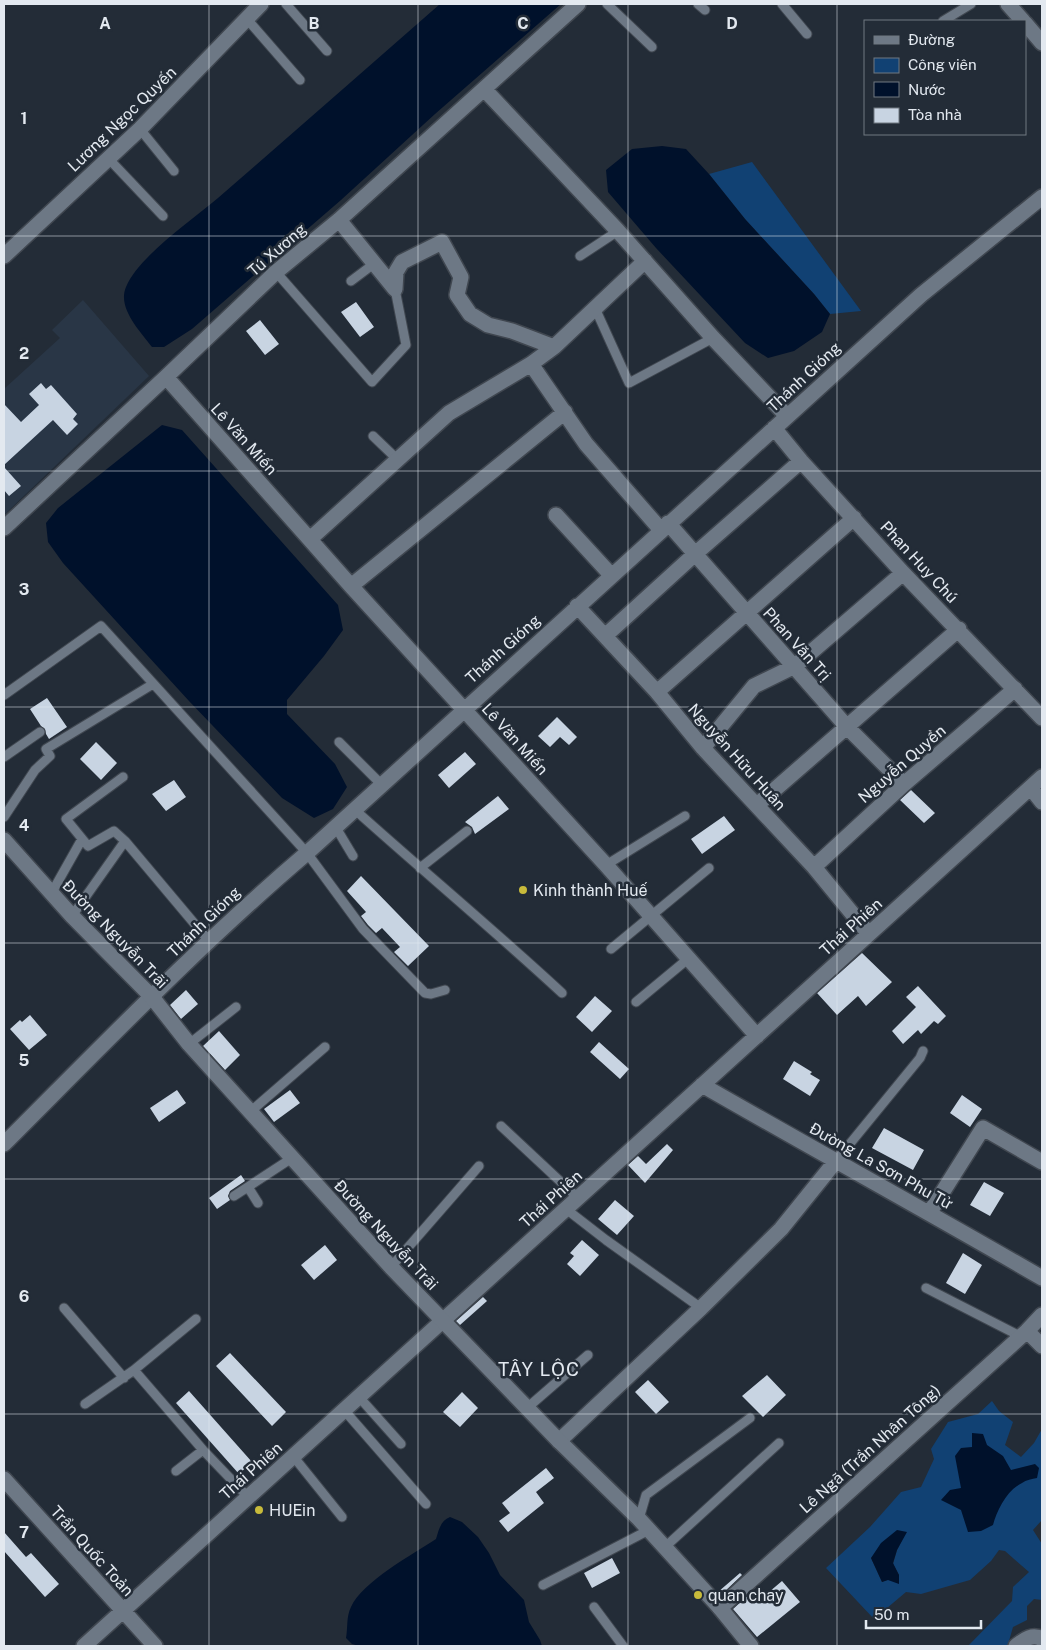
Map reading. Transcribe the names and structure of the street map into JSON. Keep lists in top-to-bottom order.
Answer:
{
  "streets": {
    "street": [
      "Lương Ngọc Quyến",
      "Tú Xương",
      "Thánh Gióng",
      "Lê Văn Miến",
      "Phan Huy Chú",
      "Phan Văn Trị",
      "Nguyễn Hữu Huân",
      "Nguyễn Quyền",
      "Thái Phiên",
      "Đường Nguyễn Trãi",
      "Đường La Sơn Phu Tử",
      "Lê Ngã (Trần Nhân Tông)",
      "Trần Quốc Toản"
    ]
  },
  "crossings": [
    ["Tú Xương", "Lê Văn Miến"],
    ["Thánh Gióng", "Lê Văn Miến"],
    ["Thánh Gióng", "Phan Huy Chú"],
    ["Thánh Gióng", "Phan Văn Trị"],
    ["Thánh Gióng", "Nguyễn Hữu Huân"],
    ["Thánh Gióng", "Đường Nguyễn Trãi"],
    ["Lê Văn Miến", "Thái Phiên"],
    ["Phan Huy Chú", "Nguyễn Quyền"],
    ["Phan Văn Trị", "Nguyễn Quyền"],
    ["Nguyễn Hữu Huân", "Nguyễn Quyền"],
    ["Nguyễn Hữu Huân", "Thái Phiên"],
    ["Thái Phiên", "Đường Nguyễn Trãi"],
    ["Thái Phiên", "Đường La Sơn Phu Tử"],
    ["Thái Phiên", "Trần Quốc Toản"],
    ["Đường Nguyễn Trãi", "Lê Ngã (Trần Nhân Tông)"]
  ],
  "districts": ["TÂY LỘC"],
  "places": ["Kinh thành Huế", "HUEin", "quan chay"],
  "legend": [
    "Đường",
    "Công viên",
    "Nước",
    "Tòa nhà"
  ],
  "scale_bar": "50 m",
  "grid": {
    "columns": [
      "A",
      "B",
      "C",
      "D"
    ],
    "rows": [
      "1",
      "2",
      "3",
      "4",
      "5",
      "6",
      "7"
    ]
  }
}
